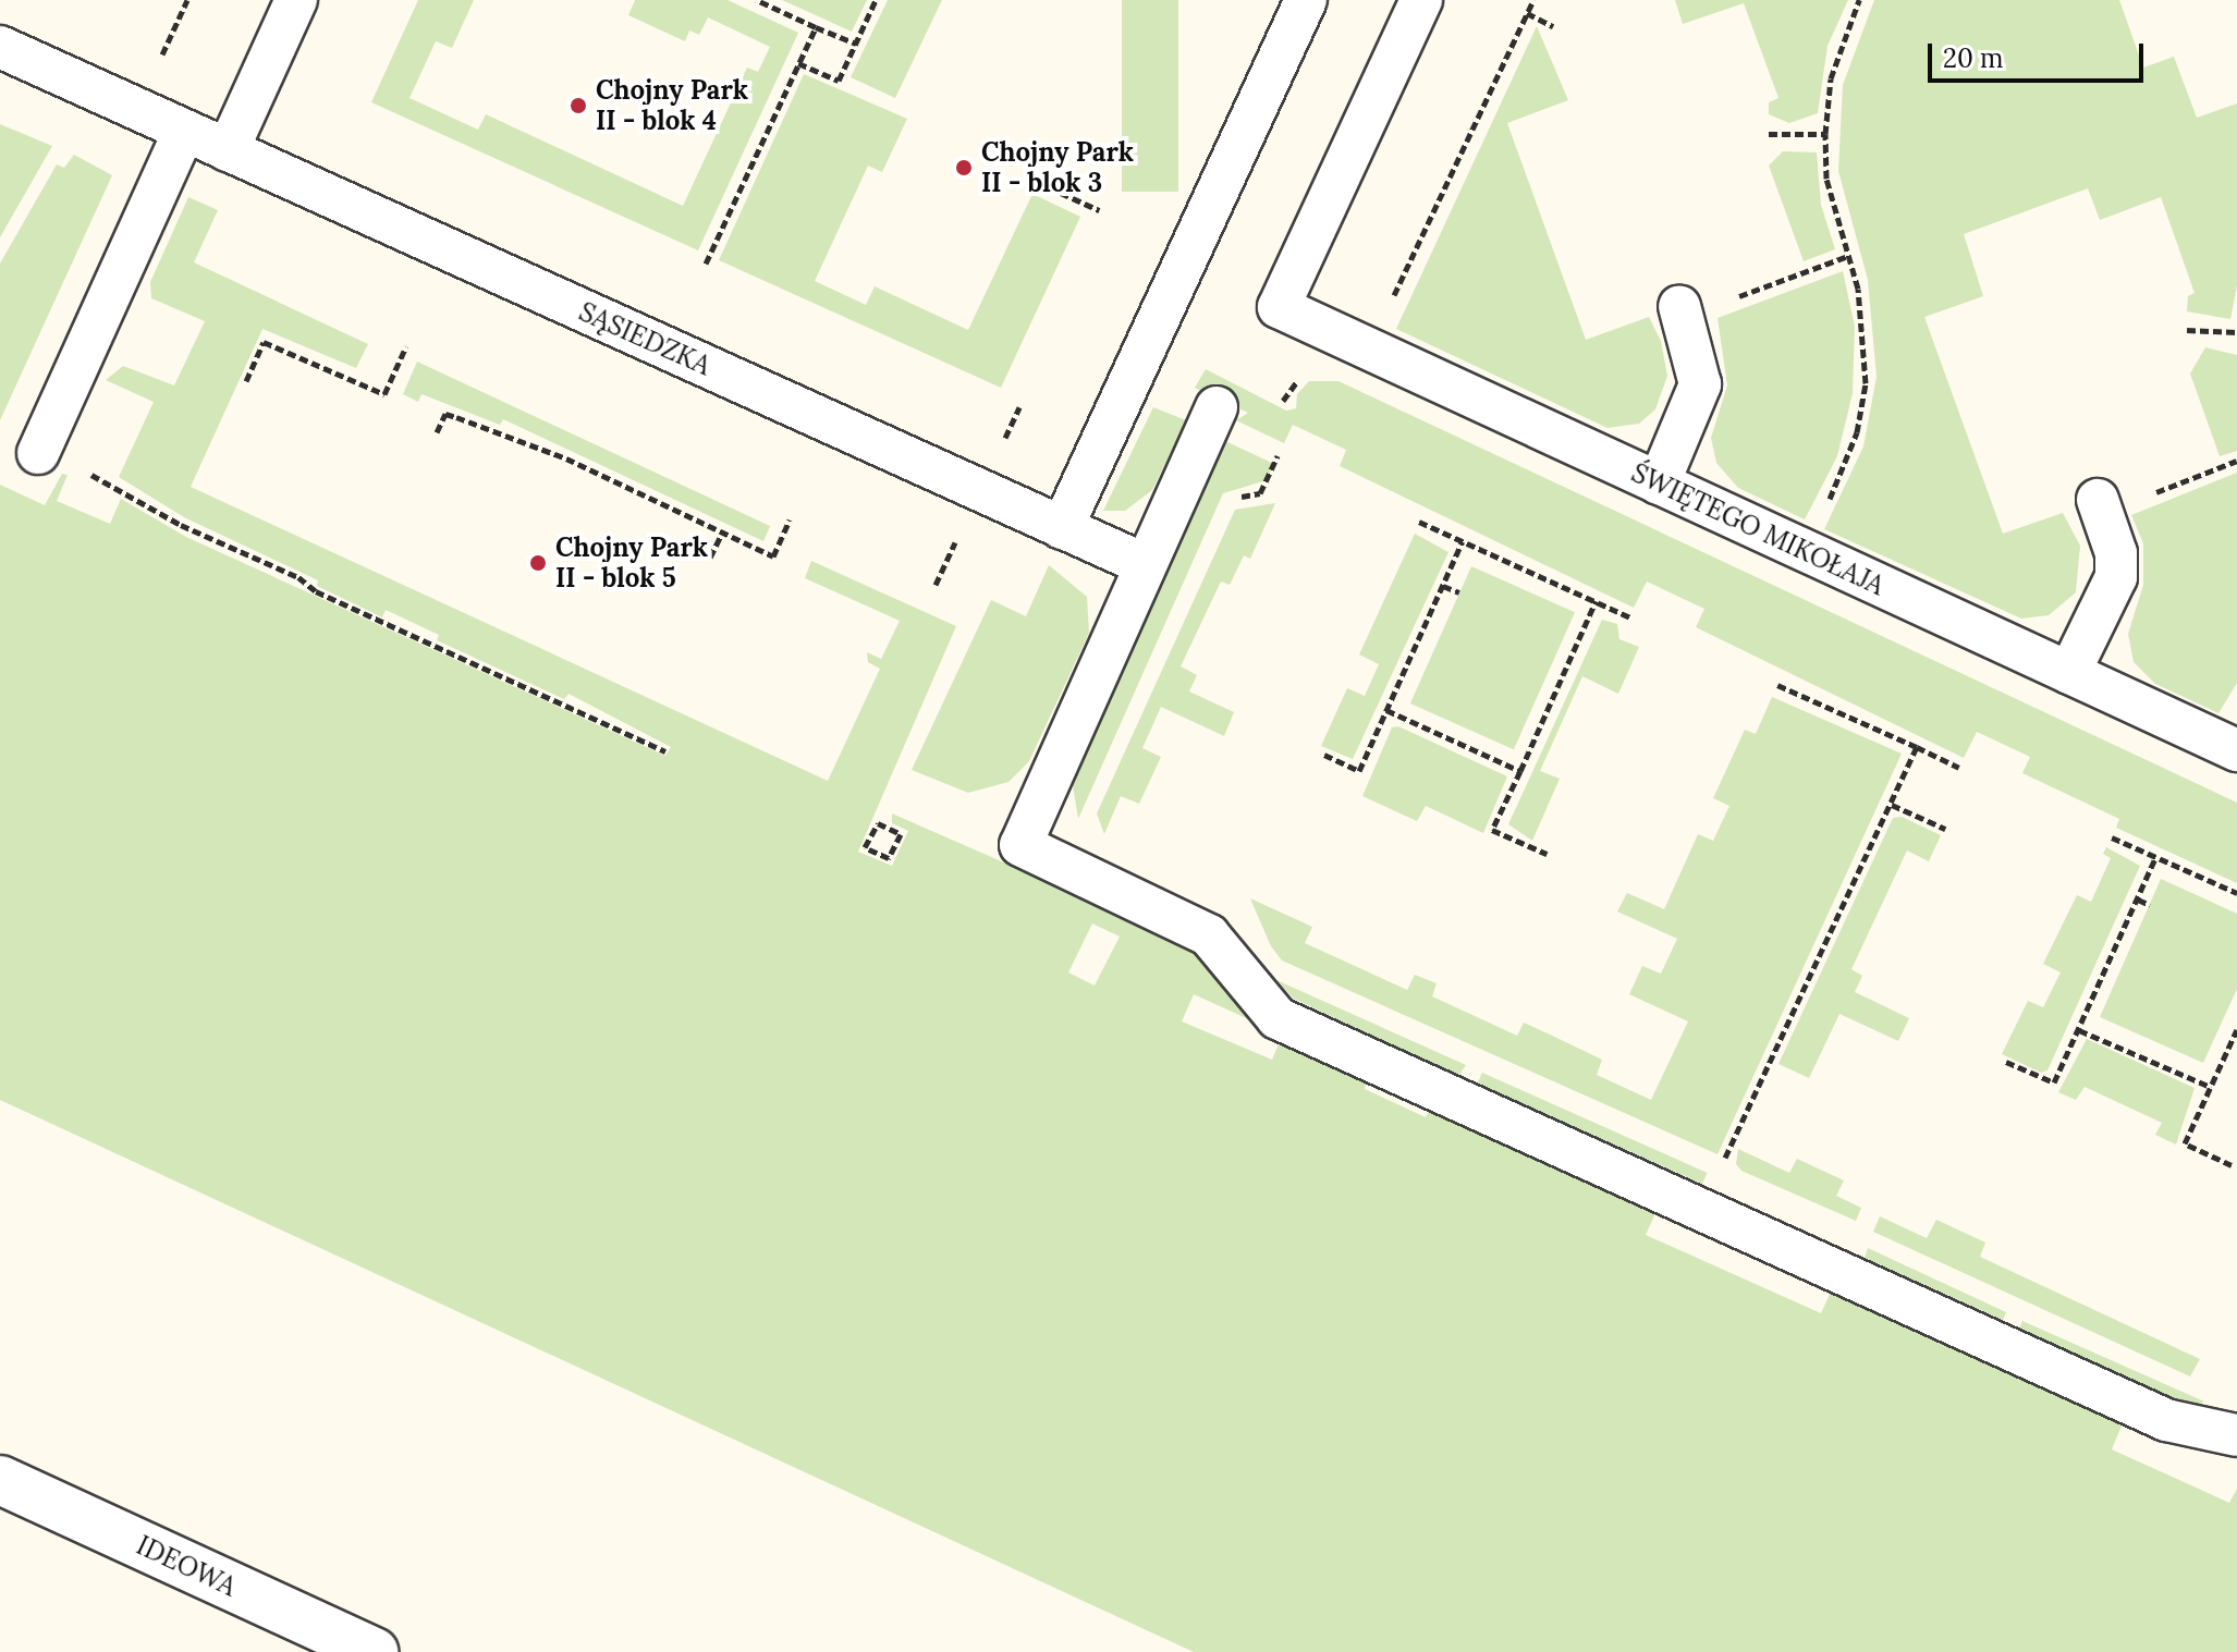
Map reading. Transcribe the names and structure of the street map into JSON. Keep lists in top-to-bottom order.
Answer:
{
  "streets": {
    "street": ["IDEOWA"],
    "lane": ["SĄSIEDZKA", "ŚWIĘTEGO MIKOŁAJA"]
  },
  "places": ["Chojny Park II - blok 4", "Chojny Park II - blok 3", "Chojny Park II - blok 5"],
  "scale_bar": "20 m"
}
